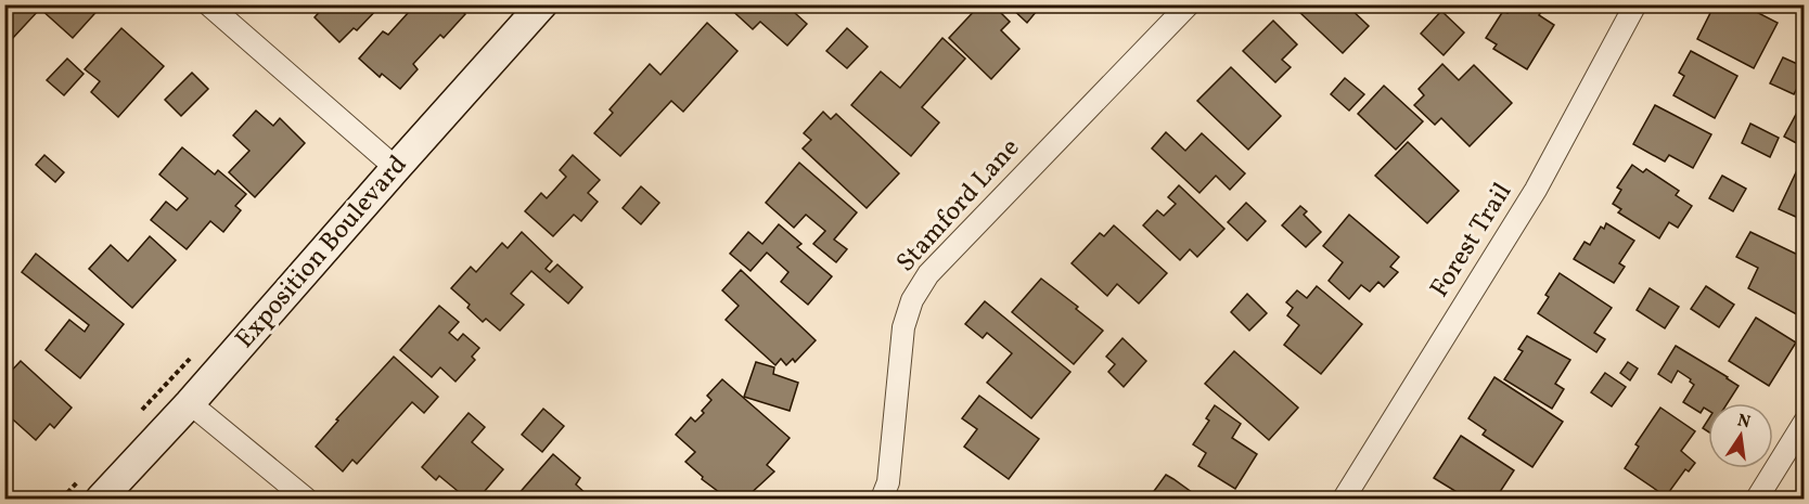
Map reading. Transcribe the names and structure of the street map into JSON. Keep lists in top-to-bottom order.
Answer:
{
  "streets": {
    "street": ["Stamford Lane", "Forest Trail", "Exposition Boulevard"]
  },
  "north": "top"
}
